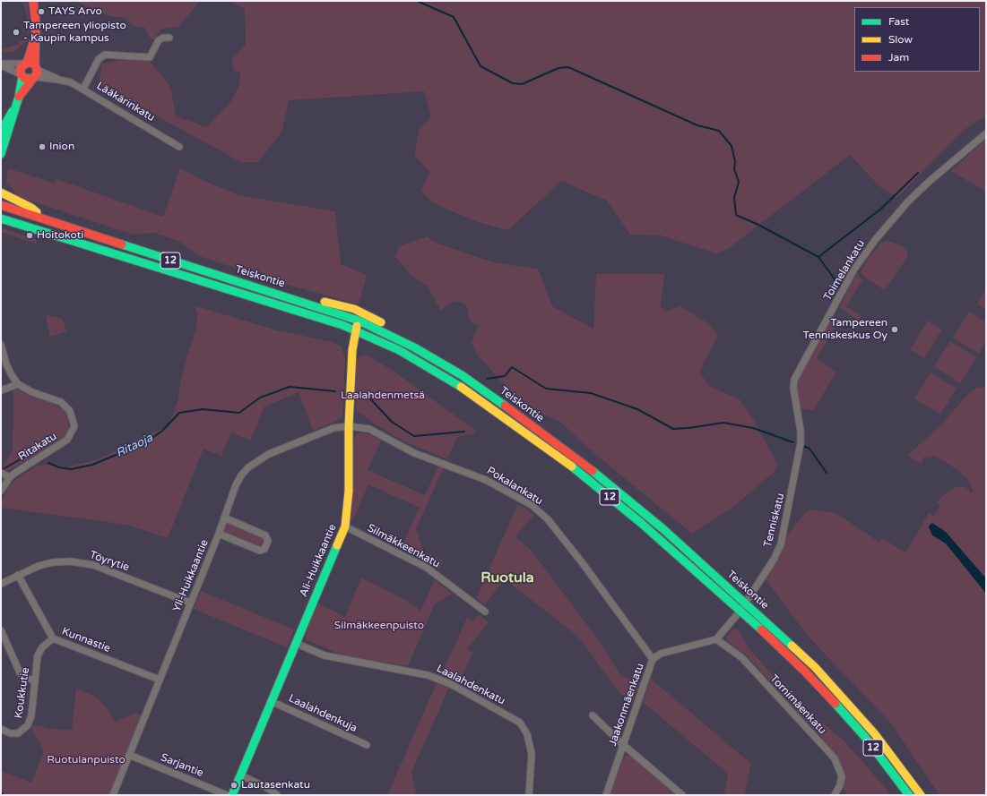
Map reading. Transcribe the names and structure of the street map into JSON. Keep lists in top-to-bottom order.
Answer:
{
  "streets": {
    "main road": ["12", "Teiskontie", "Ali-Huikkaantie"],
    "street": [
      "Lääkärinkatu",
      "Toimelankatu",
      "Ritakatu",
      "Pokalankatu",
      "Tenniskatu",
      "Silmäkkeenkatu",
      "Töyrytie",
      "Yli-Huikkaantie",
      "Kunnastie",
      "Laalahdenkatu",
      "Koukkutie",
      "Jaakonmäenkatu",
      "Tornimäenkatu",
      "Laalahdenkuja",
      "Sarjantie"
    ]
  },
  "crossings": [
    ["12", "Teiskontie"],
    ["Toimelankatu", "Tenniskatu"],
    ["Teiskontie", "Tenniskatu"],
    ["Teiskontie", "Ali-Huikkaantie"],
    ["Pokalankatu", "Ali-Huikkaantie"],
    ["Pokalankatu", "Yli-Huikkaantie"],
    ["Pokalankatu", "Jaakonmäenkatu"],
    ["Silmäkkeenkatu", "Ali-Huikkaantie"],
    ["Ali-Huikkaantie", "Yli-Huikkaantie"],
    ["Ali-Huikkaantie", "Laalahdenkatu"],
    ["Ali-Huikkaantie", "Laalahdenkuja"],
    ["Töyrytie", "Yli-Huikkaantie"],
    ["Töyrytie", "Kunnastie"],
    ["Yli-Huikkaantie", "Kunnastie"],
    ["Yli-Huikkaantie", "Sarjantie"],
    ["Kunnastie", "Koukkutie"],
    ["Jaakonmäenkatu", "Tornimäenkatu"]
  ],
  "districts": ["Ruotula"],
  "water": ["Ritaoja"],
  "parks": ["Laalahdenmetsä", "Silmäkkeenpuisto", "Ruotulanpuisto"],
  "places": [
    "TAYS Arvo",
    "Tampereen yliopisto - Kaupin kampus",
    "Inion",
    "Hoitokoti",
    "Tampereen Tenniskeskus Oy",
    "Lautasenkatu"
  ],
  "legend": ["Fast", "Slow", "Jam"]
}
